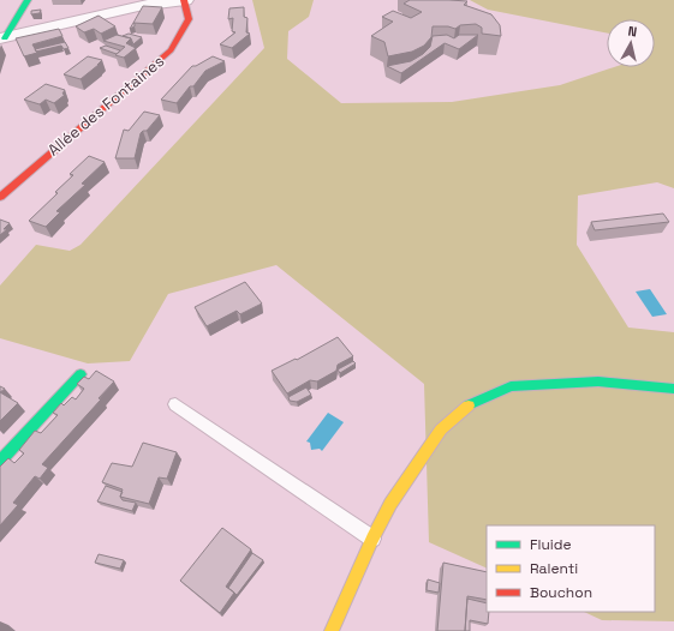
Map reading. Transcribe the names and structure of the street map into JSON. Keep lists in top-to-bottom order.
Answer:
{
  "streets": {
    "street": ["Allée des Fontaines"]
  },
  "legend": ["Fluide", "Ralenti", "Bouchon"],
  "north": "top"
}
